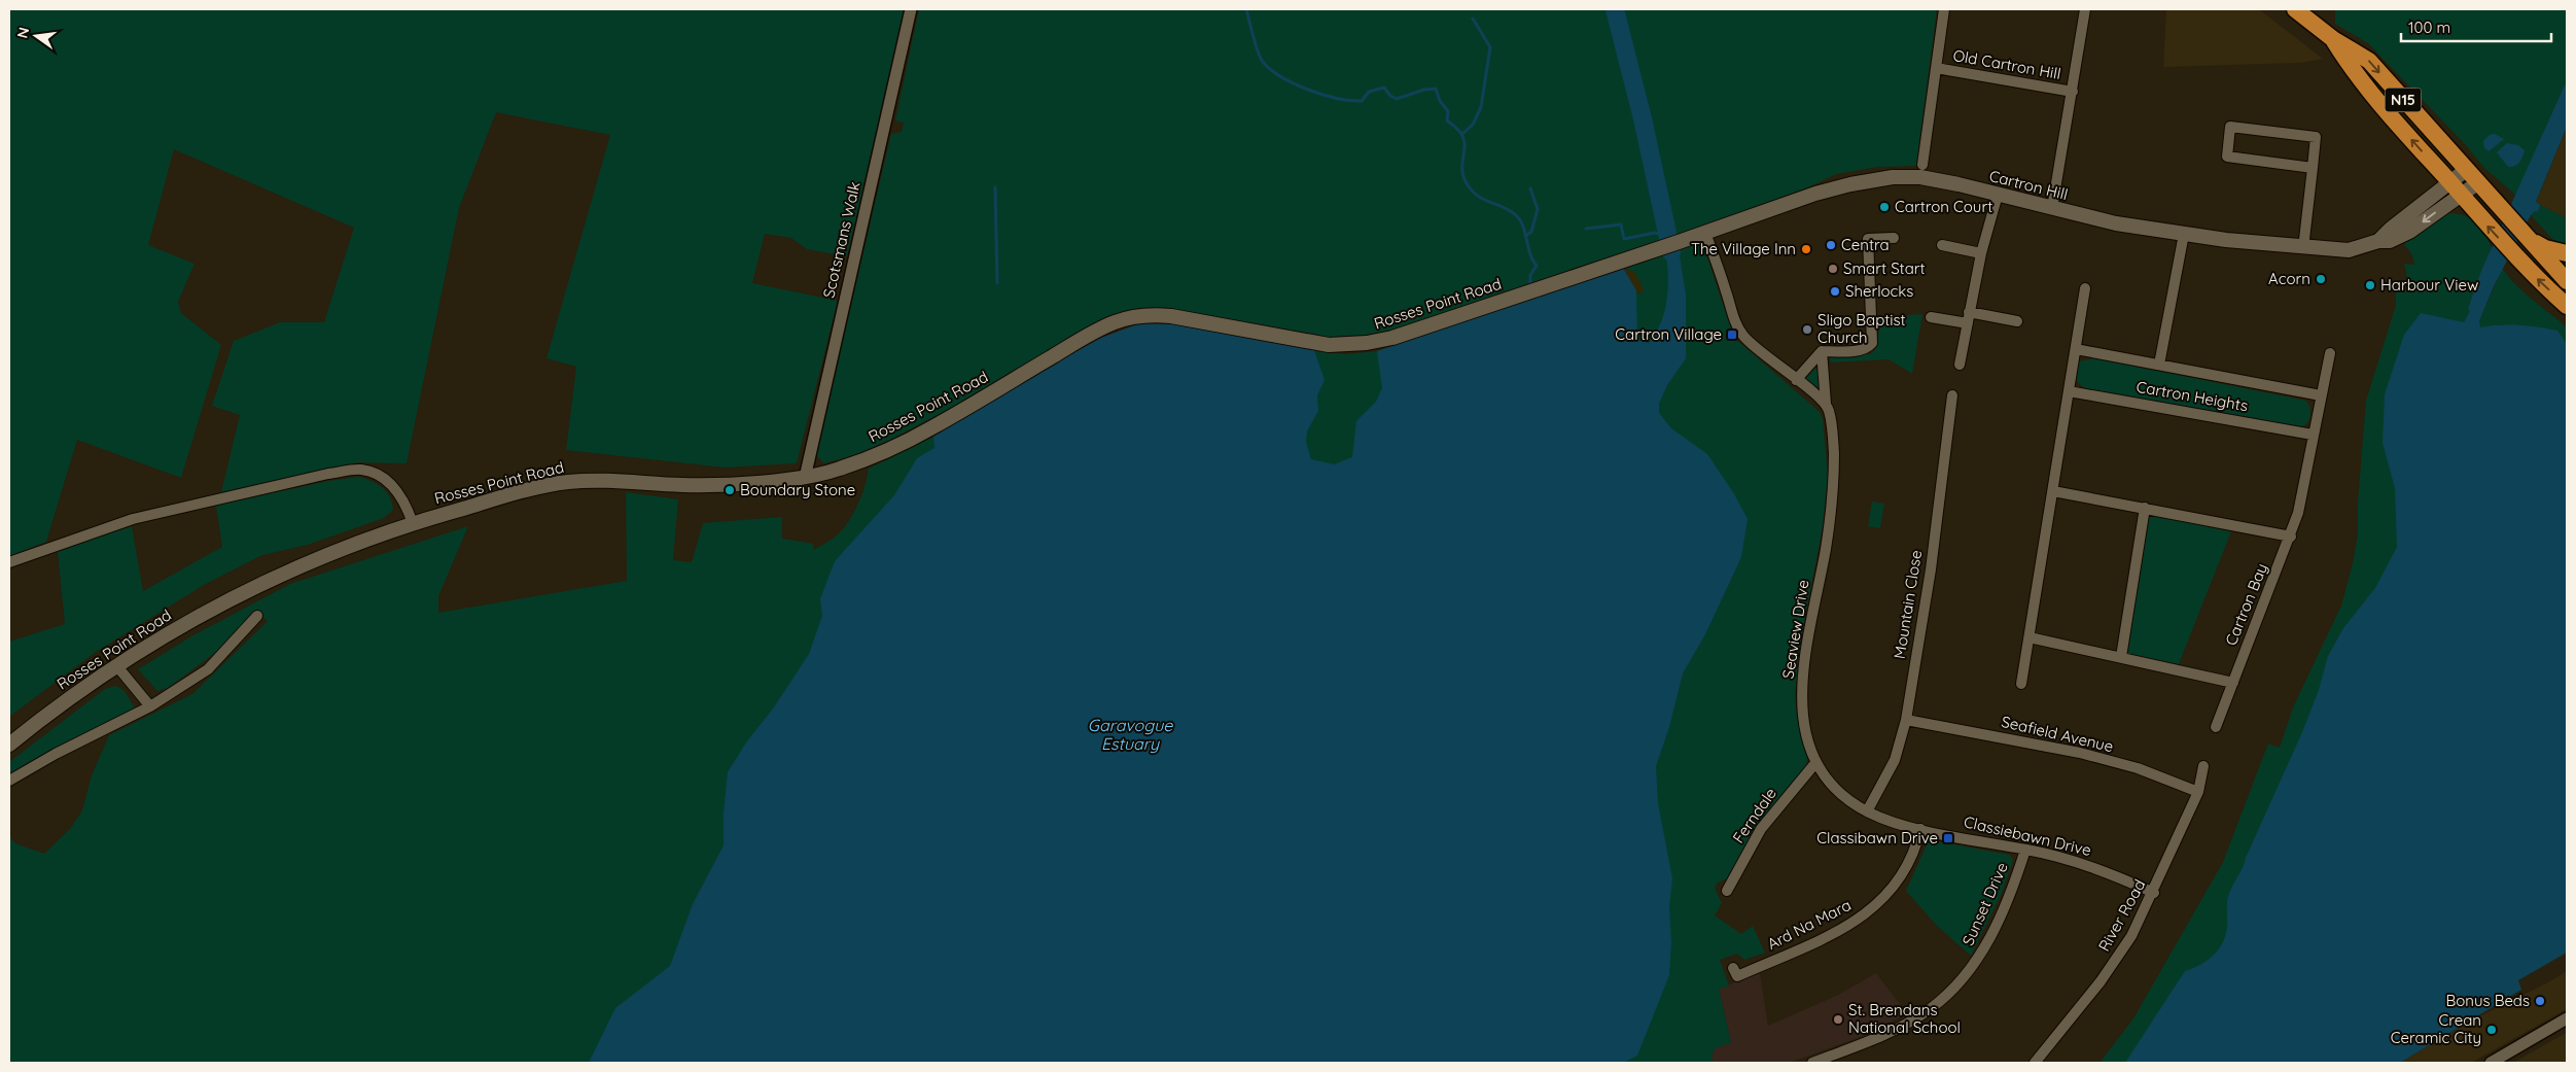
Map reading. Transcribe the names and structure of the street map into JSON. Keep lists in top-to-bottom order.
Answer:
{
  "streets": {
    "highway": ["N15"],
    "main road": ["Cartron Hill", "Rosses Point Road"],
    "street": [
      "Old Cartron Hill",
      "Scotsmans Walk",
      "Cartron Heights",
      "Mountain Close",
      "Cartron Bay",
      "Seaview Drive",
      "Seafield Avenue",
      "Ferndale",
      "Classiebawn Drive",
      "Sunset Drive",
      "River Road",
      "Ard Na Mara"
    ]
  },
  "crossings": [
    ["Old Cartron Hill", "Cartron Hill"],
    ["N15", "Cartron Hill"],
    ["Cartron Hill", "Rosses Point Road"],
    ["Cartron Hill", "Cartron Heights"],
    ["Scotsmans Walk", "Rosses Point Road"],
    ["Cartron Heights", "Cartron Bay"],
    ["Mountain Close", "Seaview Drive"],
    ["Mountain Close", "Seafield Avenue"],
    ["Seaview Drive", "Ferndale"],
    ["Seaview Drive", "Classiebawn Drive"],
    ["Seaview Drive", "Ard Na Mara"],
    ["Seafield Avenue", "River Road"],
    ["Classiebawn Drive", "Sunset Drive"],
    ["Classiebawn Drive", "River Road"],
    ["Classiebawn Drive", "Ard Na Mara"]
  ],
  "water": ["Garavogue Estuary"],
  "places": {
    "other": [
      "Cartron Court",
      "Centra",
      "The Village Inn",
      "Smart Start",
      "Acorn",
      "Harbour View",
      "Sherlocks",
      "Sligo Baptist Church",
      "Boundary Stone",
      "Bonus Beds",
      "St. Brendans National School",
      "Crean Ceramic City"
    ],
    "transit": ["Cartron Village", "Classibawn Drive"]
  },
  "scale_bar": "100 m",
  "north": "left"
}
